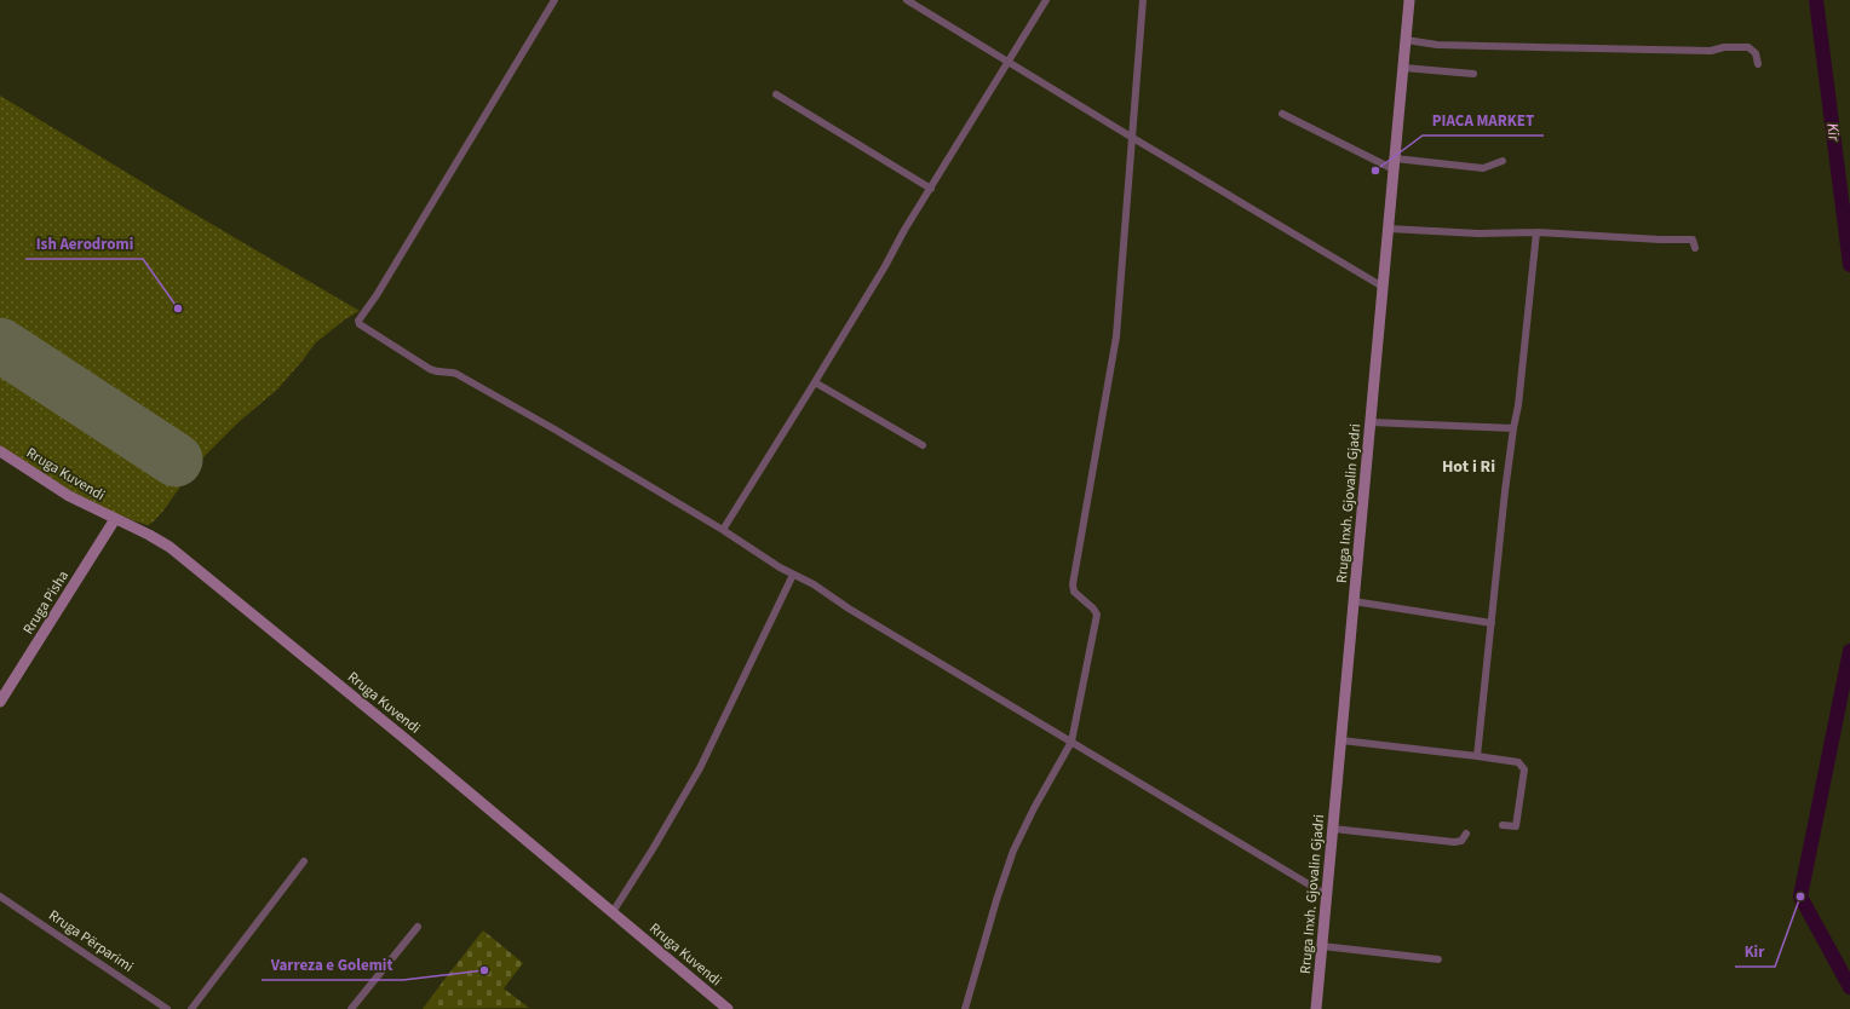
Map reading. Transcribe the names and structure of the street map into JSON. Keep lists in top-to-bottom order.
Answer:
{
  "streets": {
    "street": [
      "Rruga Kuvendi",
      "Rruga Inxh. Gjovalin Gjadri",
      "Rruga Pisha",
      "Rruga Përparimi"
    ]
  },
  "crossings": [
    ["Rruga Kuvendi", "Rruga Pisha"]
  ],
  "districts": ["Hot i Ri"],
  "water": ["Kir"],
  "places": [
    "PIACA MARKET",
    "Ish Aerodromi",
    "Kir",
    "Varreza e Golemit"
  ]
}
